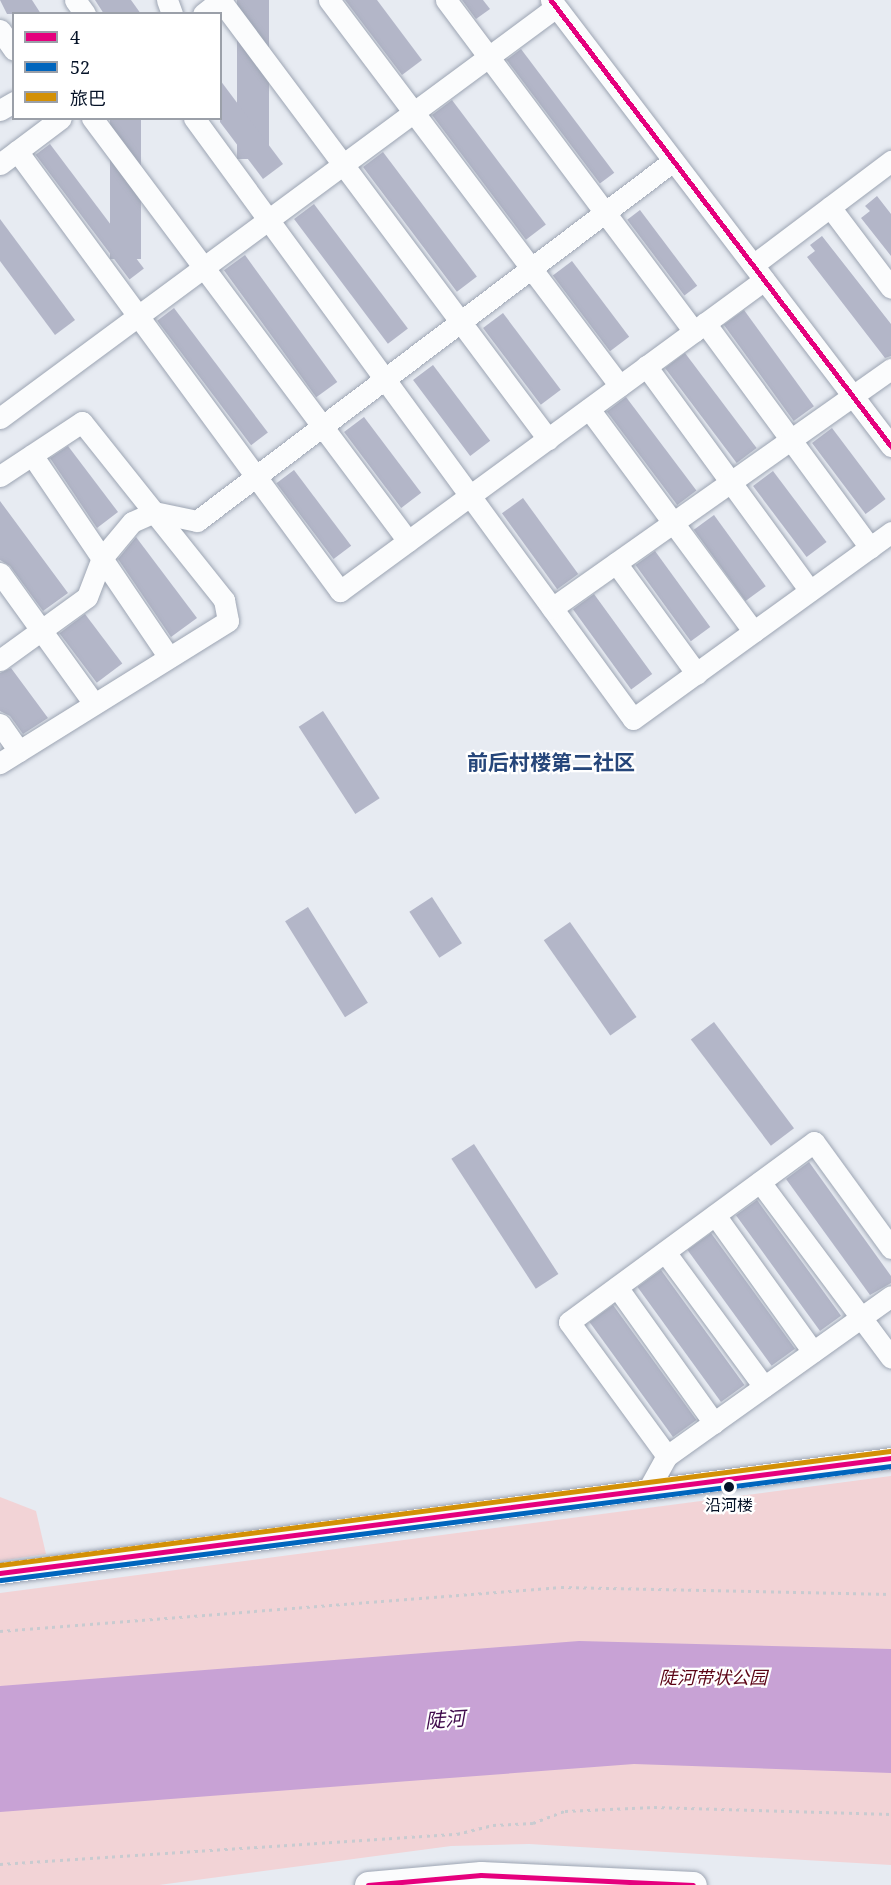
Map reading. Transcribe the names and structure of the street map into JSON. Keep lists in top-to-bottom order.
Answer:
{
  "districts": ["前后村楼第二社区"],
  "water": ["陡河"],
  "parks": ["陡河带状公园"],
  "places": ["沿河楼"],
  "lines": ["transit line 4", "transit line 旅巴", "transit line 52"],
  "legend": ["4", "52", "旅巴"]
}
